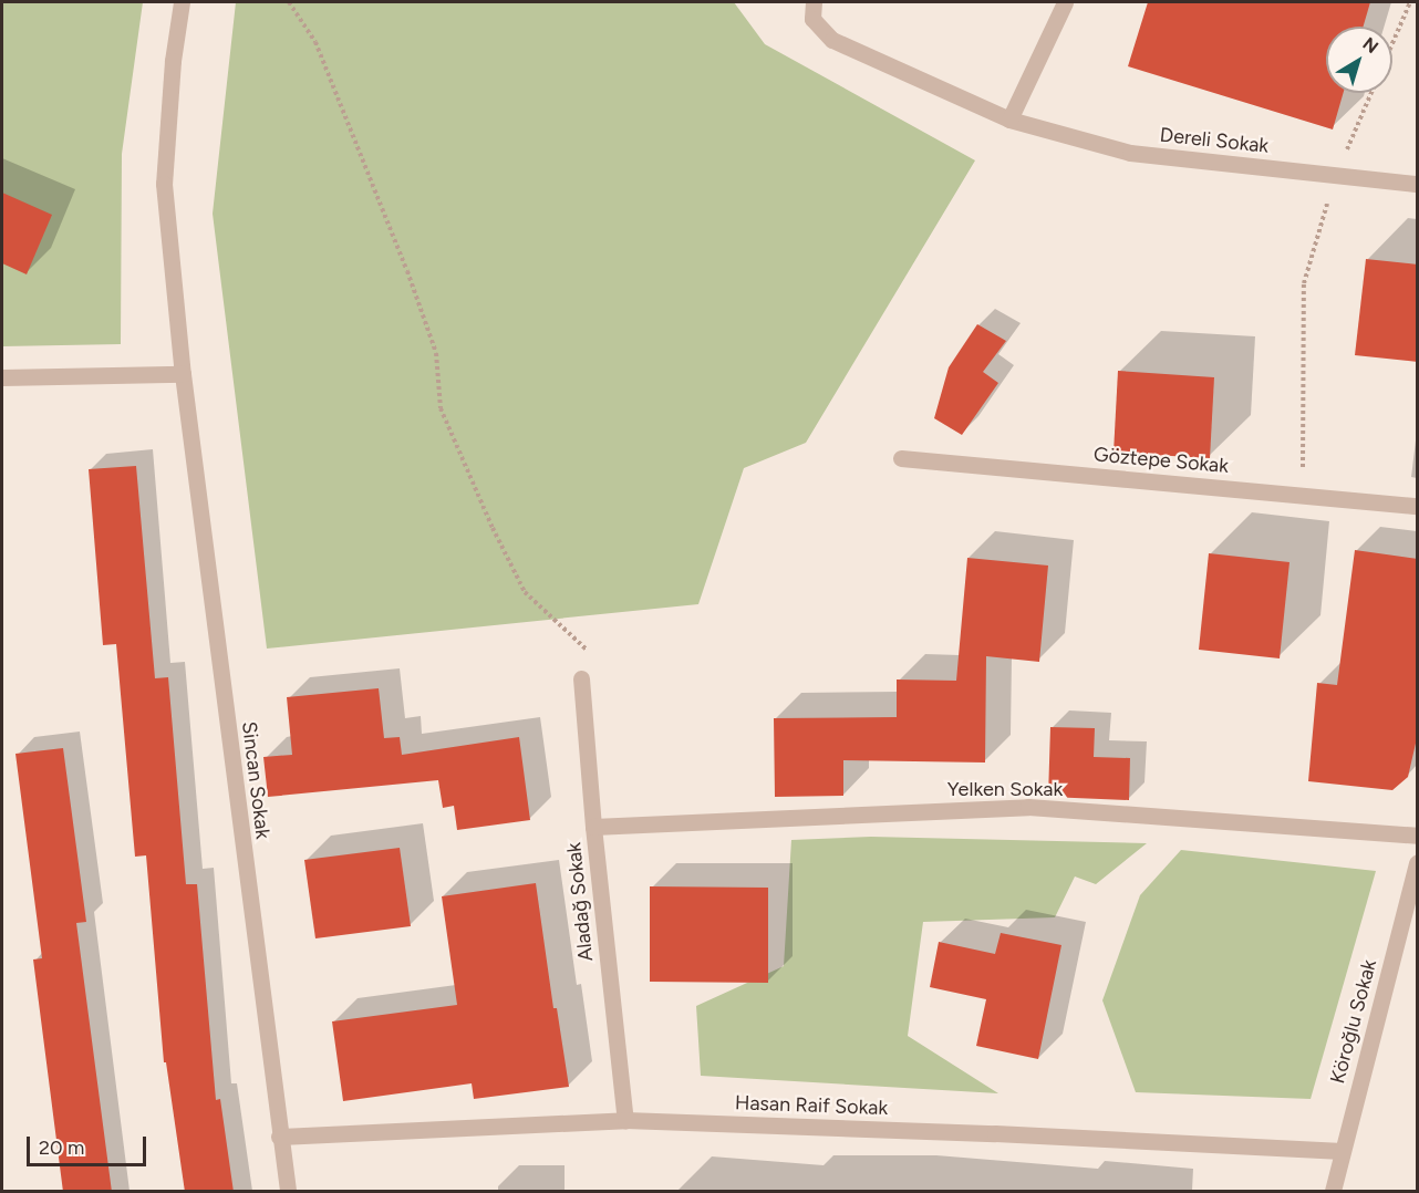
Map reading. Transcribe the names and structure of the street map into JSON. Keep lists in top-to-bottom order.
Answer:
{
  "streets": {
    "street": [
      "Dereli Sokak",
      "Göztepe Sokak",
      "Sincan Sokak",
      "Yelken Sokak",
      "Aladağ Sokak",
      "Köroğlu Sokak",
      "Hasan Raif Sokak"
    ]
  },
  "crossings": [
    ["Sincan Sokak", "Hasan Raif Sokak"],
    ["Yelken Sokak", "Aladağ Sokak"],
    ["Aladağ Sokak", "Hasan Raif Sokak"],
    ["Köroğlu Sokak", "Hasan Raif Sokak"]
  ],
  "scale_bar": "20 m",
  "north": "top right"
}
